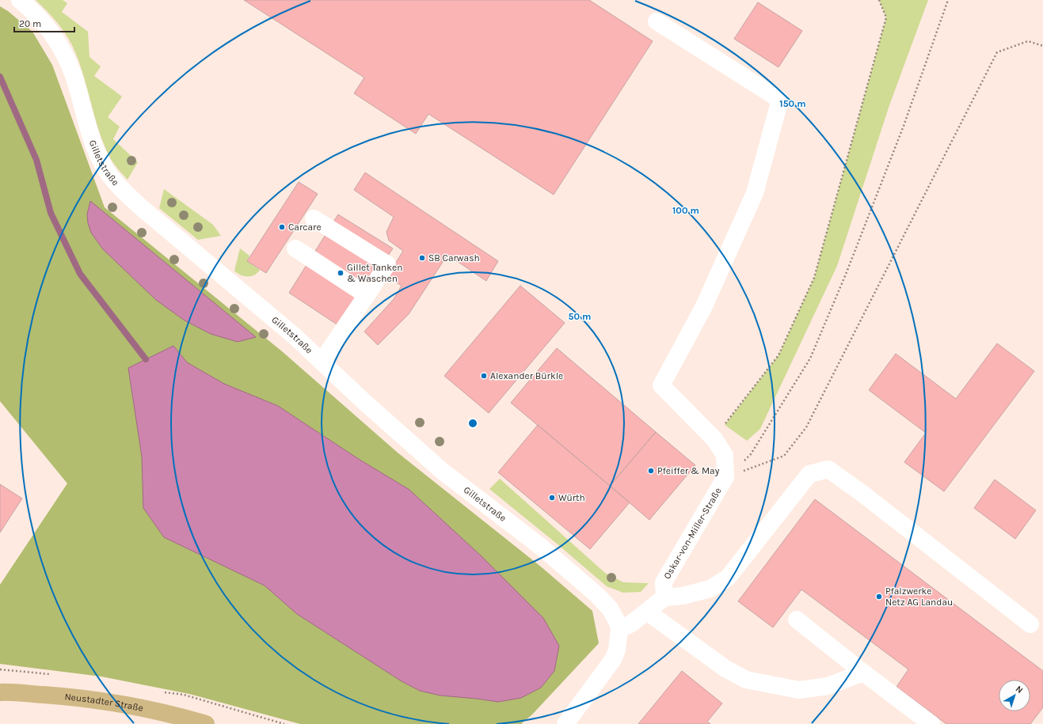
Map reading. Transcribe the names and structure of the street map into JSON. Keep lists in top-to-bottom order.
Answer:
{
  "streets": {
    "main road": ["Neustadter Straße"],
    "street": ["Gilletstraße", "Oskar-von-Miller-Straße"]
  },
  "places": [
    "Carcare",
    "SB Carwash",
    "Gillet Tanken & Waschen",
    "Alexander Bürkle",
    "Pfeiffer & May",
    "Würth",
    "Pfalzwerke Netz AG Landau"
  ],
  "scale_bar": "20 m",
  "north": "top right",
  "rings": ["150 m", "100 m", "50 m"]
}
